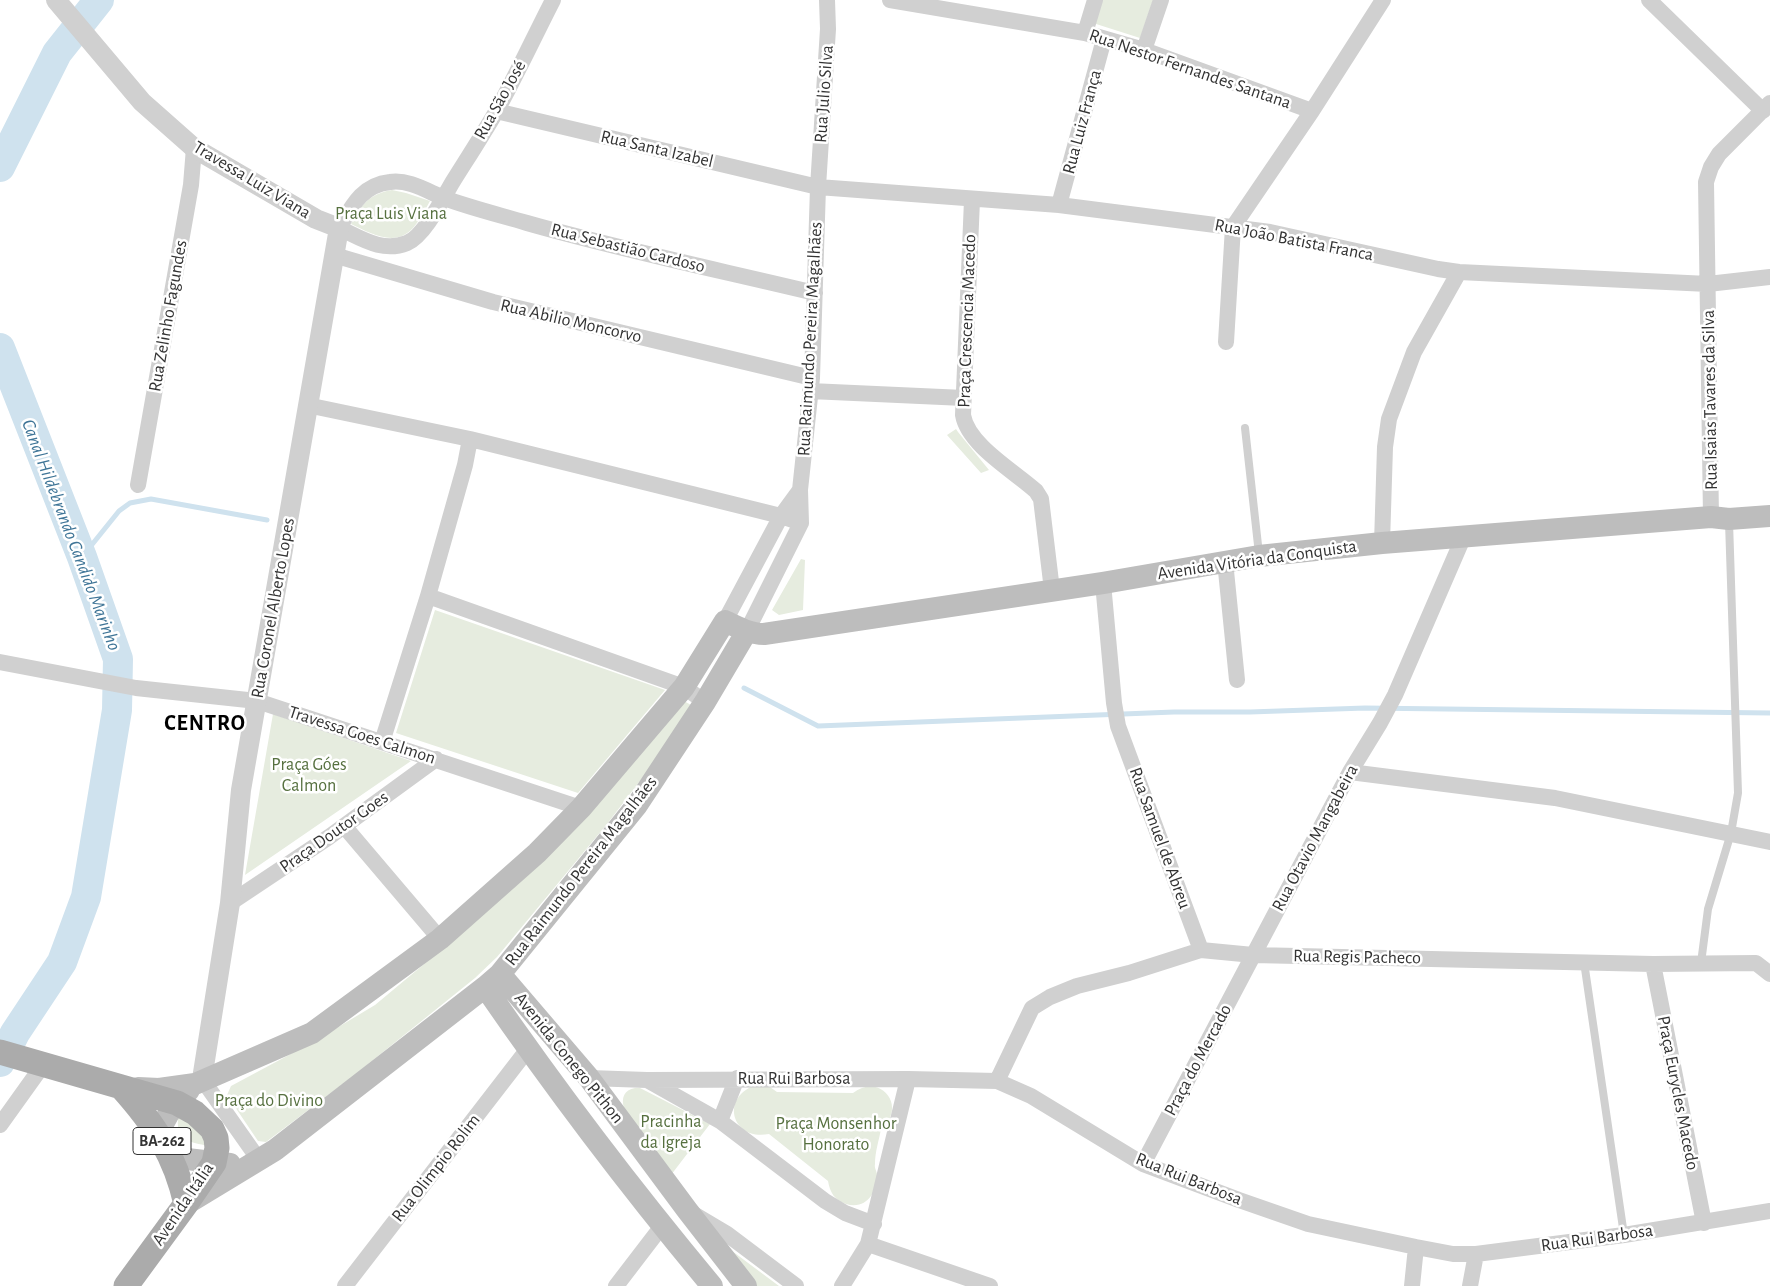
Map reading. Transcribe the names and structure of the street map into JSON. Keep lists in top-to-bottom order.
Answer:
{
  "streets": {
    "main road": [
      "Rua Raimundo Pereira Magalhães",
      "Avenida Vitória da Conquista",
      "Avenida Conego Pithon",
      "BA-262",
      "Avenida Itália"
    ],
    "street": [
      "Rua Nestor Fernandes Santana",
      "Rua Julio Silva",
      "Rua São José",
      "Rua Luiz França",
      "Rua Santa Izabel",
      "Travessa Luiz Viana",
      "Rua João Batista Franca",
      "Rua Sebastião Cardoso",
      "Rua Zelinho Fagundes",
      "Rua Abilio Moncorvo",
      "Praça Crescencia Macedo",
      "Rua Isaias Tavares da Silva",
      "Rua Coronel Alberto Lopes",
      "Travessa Goes Calmon",
      "Praça Doutor Goes",
      "Rua Samuel de Abreu",
      "Rua Otavio Mangabeira",
      "Rua Regis Pacheco",
      "Praça do Mercado",
      "Rua Rui Barbosa",
      "Praça Eurycles Macedo",
      "Rua Olimpio Rolim"
    ]
  },
  "crossings": [
    ["Rua Nestor Fernandes Santana", "Rua Luiz França"],
    ["Rua Julio Silva", "Rua Santa Izabel"],
    ["Rua Julio Silva", "Rua João Batista Franca"],
    ["Rua Julio Silva", "Rua Raimundo Pereira Magalhães"],
    ["Rua São José", "Rua Santa Izabel"],
    ["Rua São José", "Travessa Luiz Viana"],
    ["Rua São José", "Rua Sebastião Cardoso"],
    ["Rua São José", "Rua Coronel Alberto Lopes"],
    ["Rua Luiz França", "Rua João Batista Franca"],
    ["Rua Santa Izabel", "Rua João Batista Franca"],
    ["Rua Santa Izabel", "Rua Raimundo Pereira Magalhães"],
    ["Travessa Luiz Viana", "Rua Zelinho Fagundes"],
    ["Travessa Luiz Viana", "Rua Coronel Alberto Lopes"],
    ["Rua João Batista Franca", "Praça Crescencia Macedo"],
    ["Rua João Batista Franca", "Rua Raimundo Pereira Magalhães"],
    ["Rua João Batista Franca", "Rua Isaias Tavares da Silva"],
    ["Rua Sebastião Cardoso", "Rua Raimundo Pereira Magalhães"],
    ["Rua Abilio Moncorvo", "Praça Crescencia Macedo"],
    ["Rua Abilio Moncorvo", "Rua Raimundo Pereira Magalhães"],
    ["Rua Abilio Moncorvo", "Rua Coronel Alberto Lopes"],
    ["Praça Crescencia Macedo", "Avenida Vitória da Conquista"],
    ["Rua Raimundo Pereira Magalhães", "Avenida Vitória da Conquista"],
    ["Rua Raimundo Pereira Magalhães", "Rua Coronel Alberto Lopes"],
    ["Rua Raimundo Pereira Magalhães", "Travessa Goes Calmon"],
    ["Rua Raimundo Pereira Magalhães", "Avenida Conego Pithon"],
    ["Rua Raimundo Pereira Magalhães", "BA-262"],
    ["Rua Raimundo Pereira Magalhães", "Avenida Itália"],
    ["Rua Isaias Tavares da Silva", "Avenida Vitória da Conquista"],
    ["Avenida Vitória da Conquista", "Rua Samuel de Abreu"],
    ["Avenida Vitória da Conquista", "Rua Otavio Mangabeira"],
    ["Rua Coronel Alberto Lopes", "Travessa Goes Calmon"],
    ["Rua Coronel Alberto Lopes", "Praça Doutor Goes"],
    ["Travessa Goes Calmon", "Praça Doutor Goes"],
    ["Rua Samuel de Abreu", "Rua Regis Pacheco"],
    ["Rua Otavio Mangabeira", "Rua Regis Pacheco"],
    ["Rua Otavio Mangabeira", "Praça do Mercado"],
    ["Rua Regis Pacheco", "Praça do Mercado"],
    ["Rua Regis Pacheco", "Rua Rui Barbosa"],
    ["Rua Regis Pacheco", "Praça Eurycles Macedo"],
    ["Avenida Conego Pithon", "Rua Rui Barbosa"],
    ["Avenida Conego Pithon", "Rua Olimpio Rolim"],
    ["Praça do Mercado", "Rua Rui Barbosa"],
    ["Rua Rui Barbosa", "Praça Eurycles Macedo"],
    ["BA-262", "Avenida Itália"]
  ],
  "districts": ["CENTRO"],
  "water": ["Canal Hildebrando Candido Marinho"],
  "parks": [
    "Praça Luis Viana",
    "Praça Góes Calmon",
    "Praça do Divino",
    "Pracinha da Igreja",
    "Praça Monsenhor Honorato"
  ]
}
